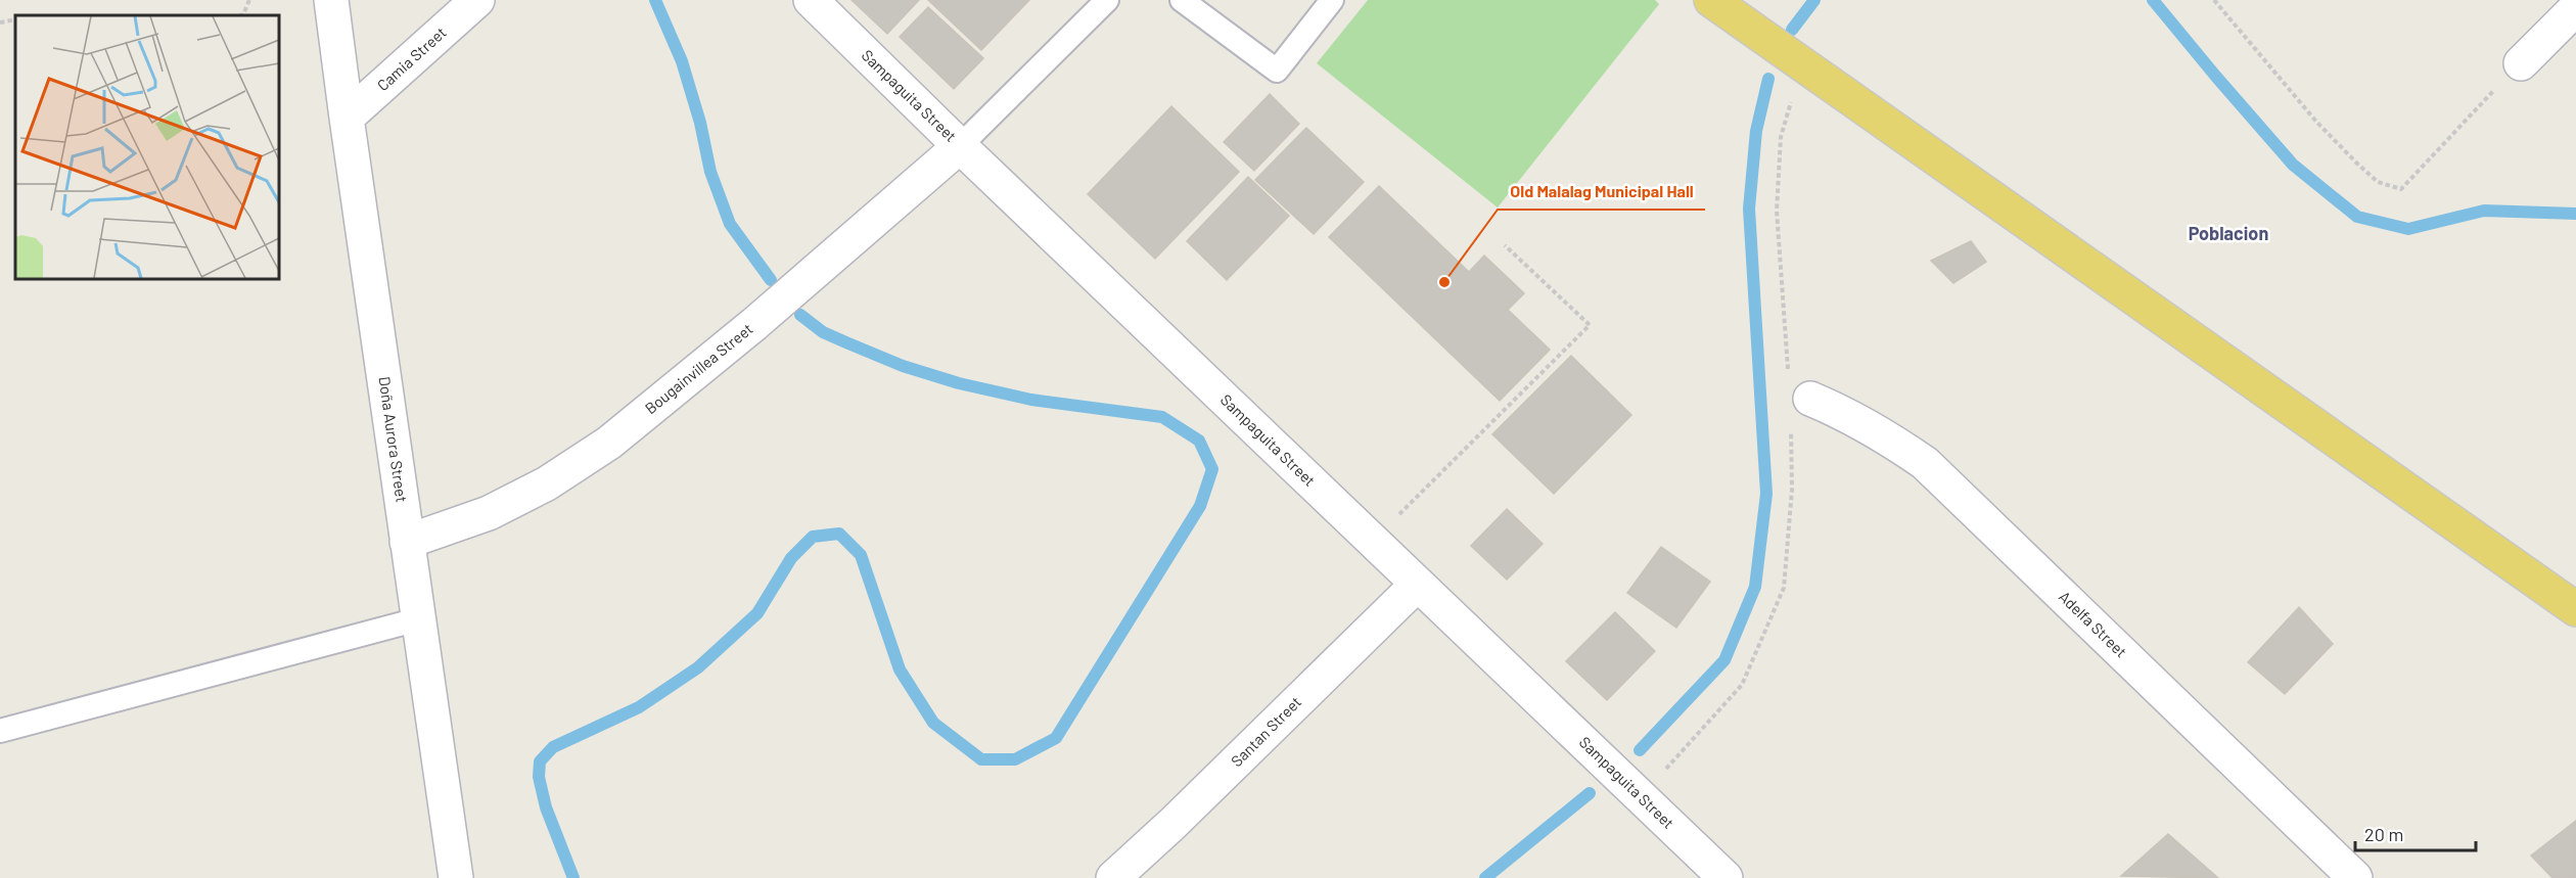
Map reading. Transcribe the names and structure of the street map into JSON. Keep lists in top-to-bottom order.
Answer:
{
  "streets": {
    "street": [
      "Camia Street",
      "Sampaguita Street",
      "Bougainvillea Street",
      "Doña Aurora Street",
      "Adelfa Street",
      "Santan Street"
    ]
  },
  "crossings": [
    ["Camia Street", "Doña Aurora Street"],
    ["Sampaguita Street", "Bougainvillea Street"],
    ["Sampaguita Street", "Santan Street"],
    ["Bougainvillea Street", "Doña Aurora Street"]
  ],
  "districts": ["Poblacion"],
  "places": ["Old Malalag Municipal Hall"],
  "scale_bar": "20 m"
}
